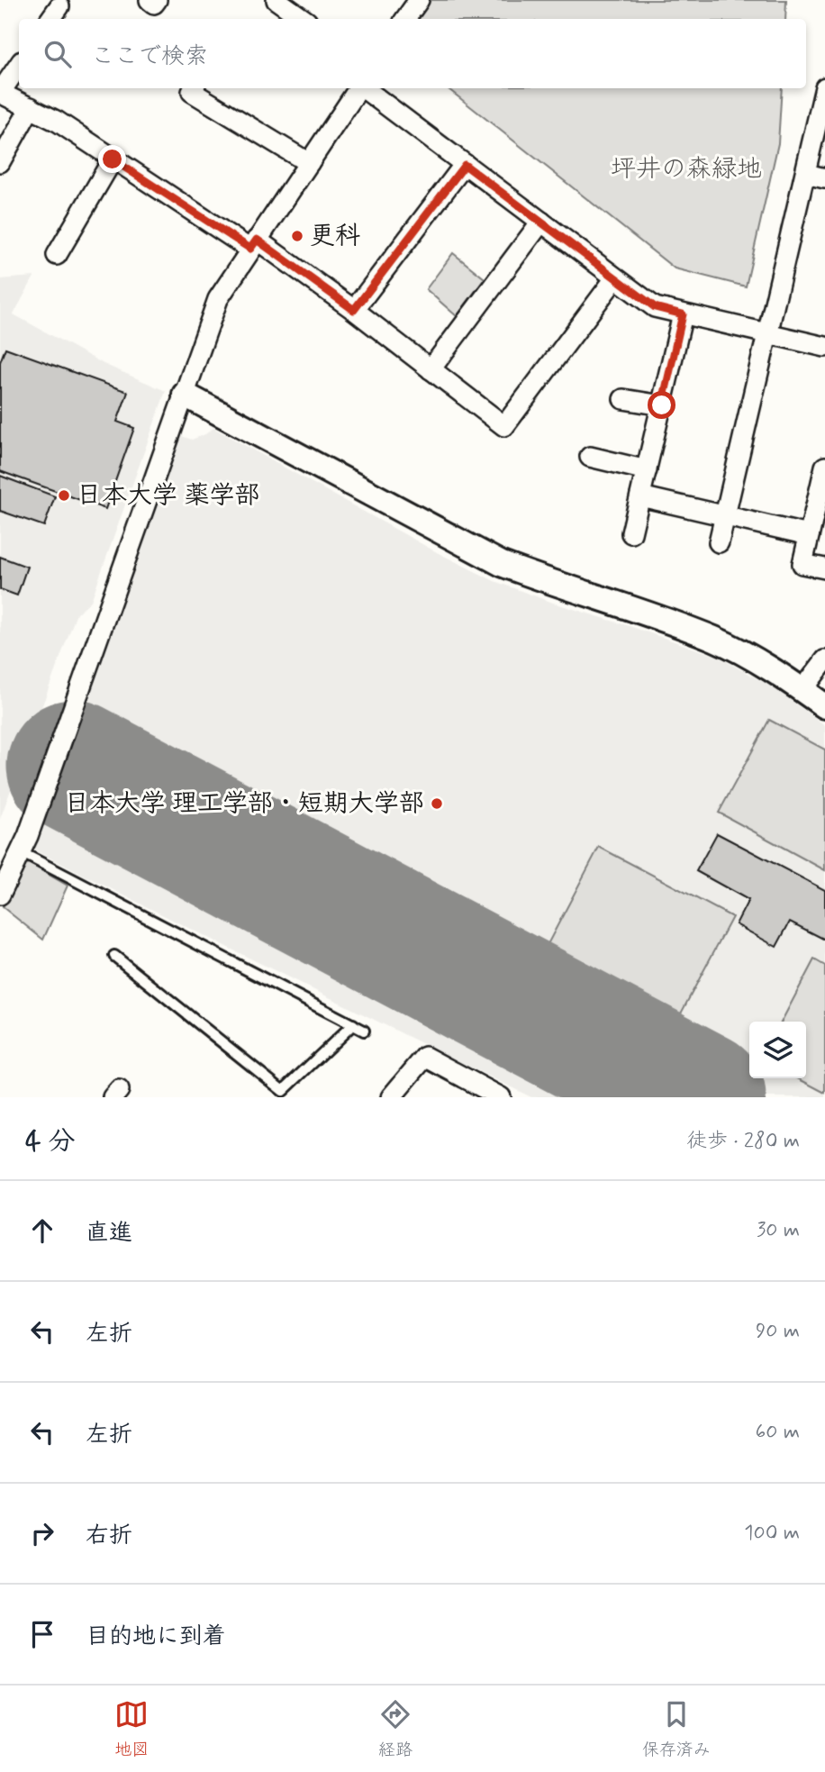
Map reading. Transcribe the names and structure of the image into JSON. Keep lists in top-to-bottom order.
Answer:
{
  "parks": ["坪井の森緑地"],
  "places": ["更科", "日本大学 薬学部", "日本大学 理工学部・短期大学部"],
  "page": {
    "search": "ここで検索",
    "heading": ["4 分", "徒歩 · 280 m"],
    "list": [
      ["直進", "30 m"],
      ["左折", "90 m"],
      ["左折", "60 m"],
      ["右折", "100 m"],
      "目的地に到着"
    ],
    "nav": ["地図", "経路", "保存済み"]
  }
}
